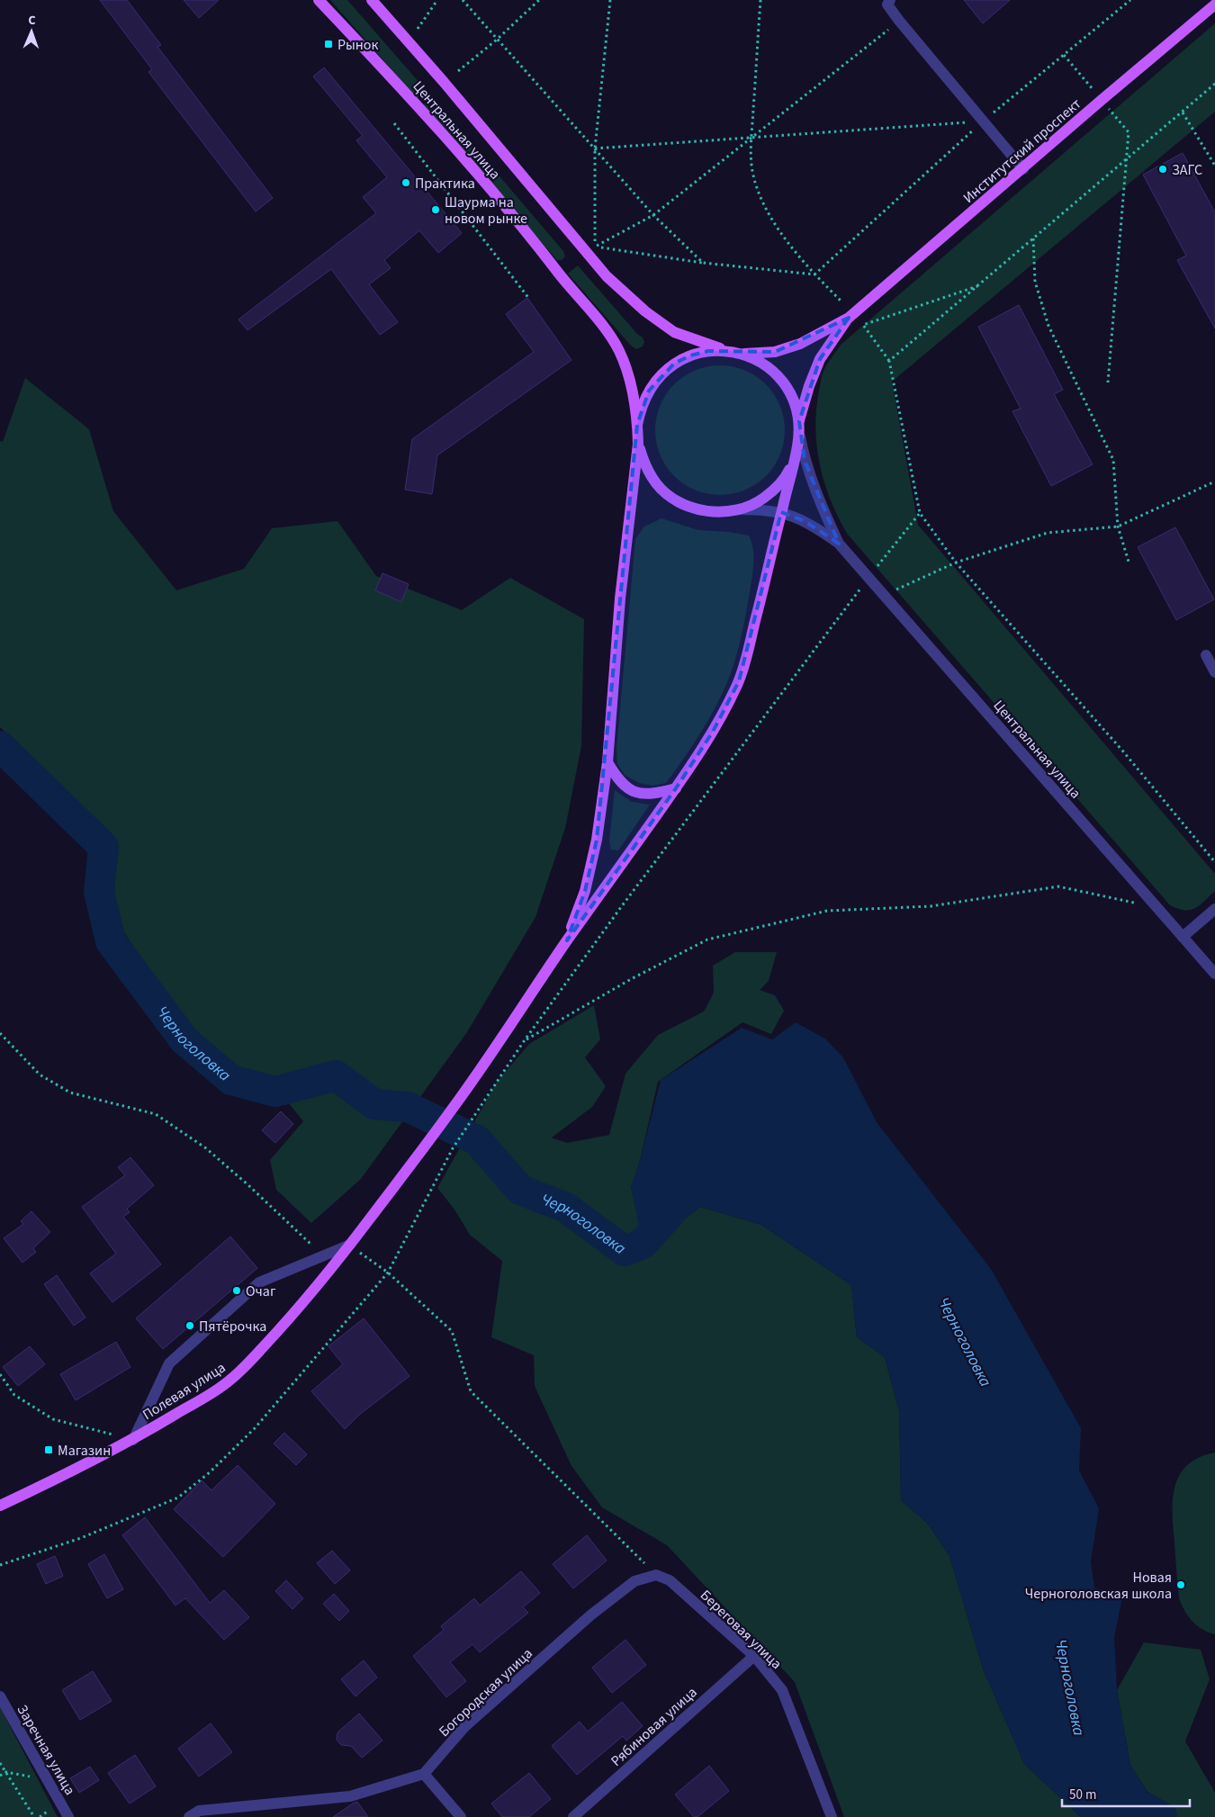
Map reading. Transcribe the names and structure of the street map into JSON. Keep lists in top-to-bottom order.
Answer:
{
  "streets": {
    "main road": ["Центральная улица", "Институтский проспект", "Полевая улица"],
    "street": [
      "Береговая улица",
      "Богородская улица",
      "Рябиновая улица",
      "Заречная улица"
    ]
  },
  "crossings": [
    ["Береговая улица", "Богородская улица"],
    ["Береговая улица", "Рябиновая улица"]
  ],
  "water": ["Черноголовка"],
  "places": {
    "transit": ["Рынок", "Магазин"],
    "other": [
      "ЗАГС",
      "Практика",
      "Шаурма на новом рынке",
      "Очаг",
      "Пятёрочка",
      "Новая Черноголовская школа"
    ]
  },
  "scale_bar": "50 m",
  "north": "top"
}
